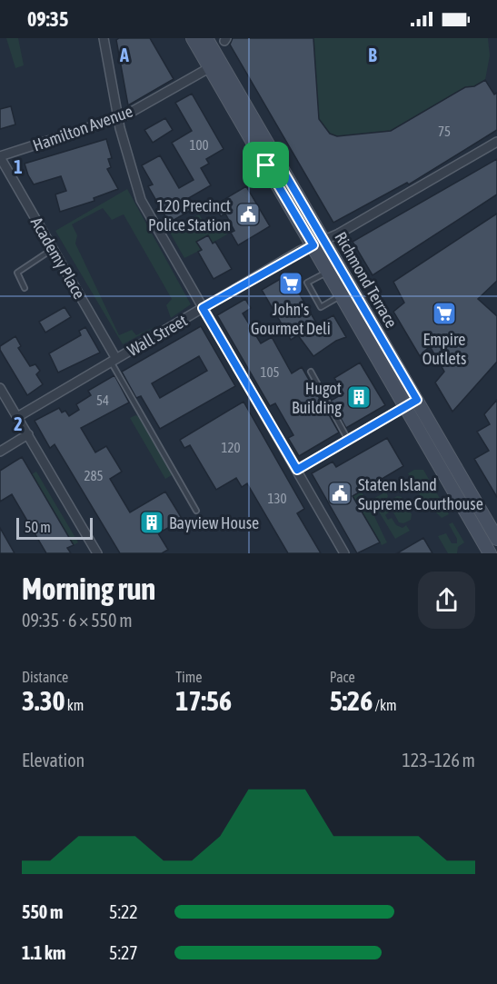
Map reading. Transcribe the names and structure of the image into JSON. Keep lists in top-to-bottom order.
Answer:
{
  "streets": {
    "main road": ["Richmond Terrace"],
    "street": ["Hamilton Avenue", "Academy Place", "Wall Street"]
  },
  "crossings": [
    ["Hamilton Avenue", "Academy Place"],
    ["Hamilton Avenue", "Richmond Terrace"],
    ["Academy Place", "Wall Street"],
    ["Richmond Terrace", "Wall Street"]
  ],
  "places": {
    "public building": ["120 Precinct Police Station", "Staten Island Supreme Courthouse"],
    "supermarket": ["John's Gourmet Deli", "Empire Outlets"],
    "building": ["Hugot Building", "Bayview House"]
  },
  "house_numbers": [
    "75",
    "100",
    "105",
    "54",
    "120",
    "285",
    "130"
  ],
  "scale_bar": "50 m",
  "page": {
    "status": "09:35",
    "scale": "50 m",
    "heading": ["Morning run", "09:35 · 6 × 550 m"],
    "stats": [
      ["Distance", "3.30 km"],
      ["Time", "17:56"],
      ["Pace", "5:26 /km"]
    ],
    "chart": ["Elevation", "123–126 m"],
    "list": [
      {
        "name": "550 m",
        "note": "5:22"
      },
      {
        "name": "1.1 km",
        "note": "5:27"
      }
    ]
  },
  "grid": {
    "columns": ["A", "B"],
    "rows": ["1", "2"]
  }
}
